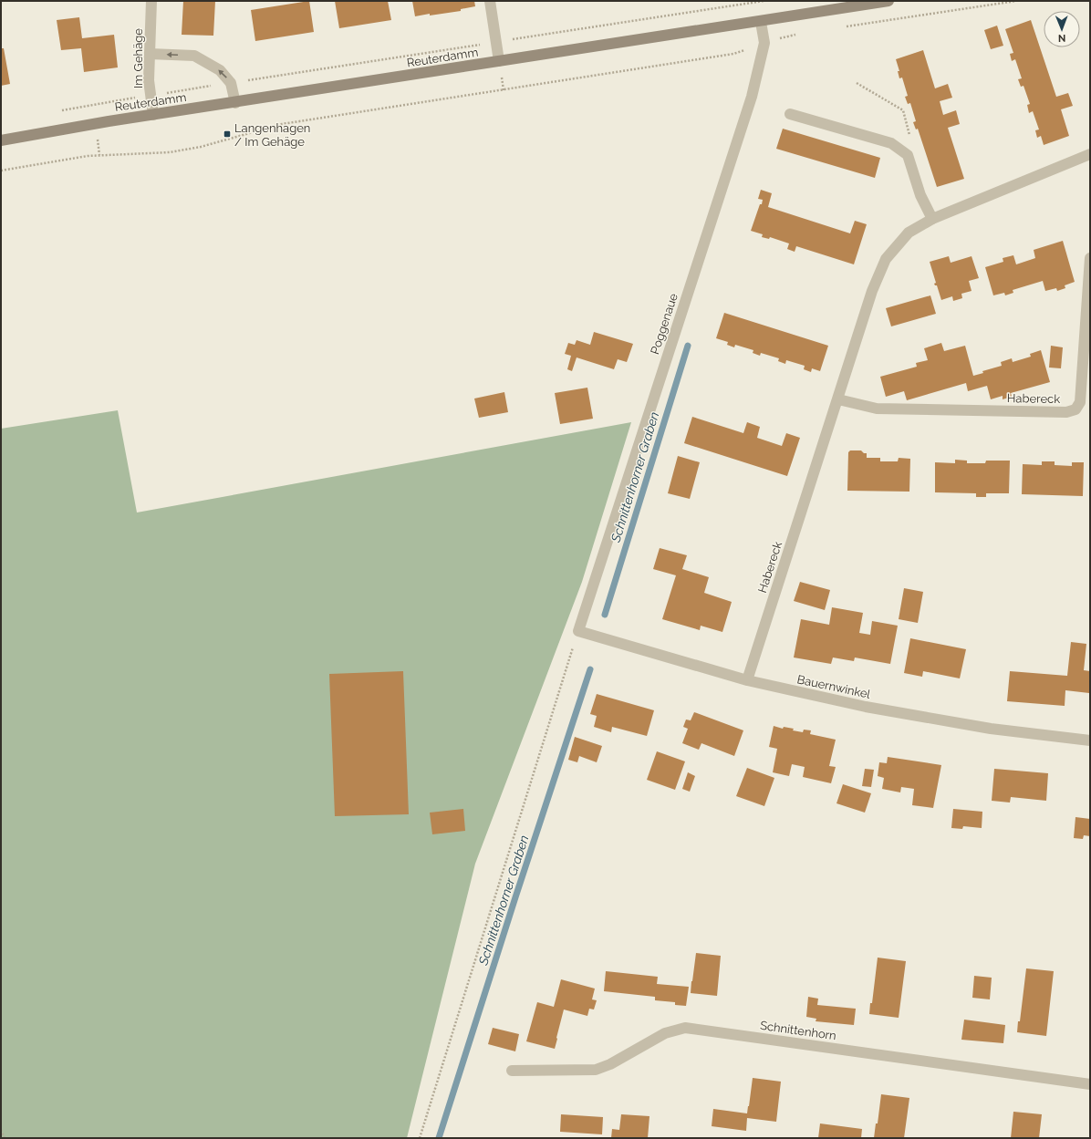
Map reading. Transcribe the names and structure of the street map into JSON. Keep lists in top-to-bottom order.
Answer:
{
  "streets": {
    "street": [
      "Reuterdamm",
      "Im Gehäge",
      "Poggenaue",
      "Habereck",
      "Bauernwinkel",
      "Schnittenhorn"
    ]
  },
  "crossings": [
    ["Reuterdamm", "Im Gehäge"],
    ["Reuterdamm", "Poggenaue"],
    ["Poggenaue", "Bauernwinkel"],
    ["Habereck", "Bauernwinkel"]
  ],
  "water": ["Schnittenhorner Graben"],
  "places": {
    "transit": ["Langenhagen / Im Gehäge"]
  },
  "north": "bottom"
}
